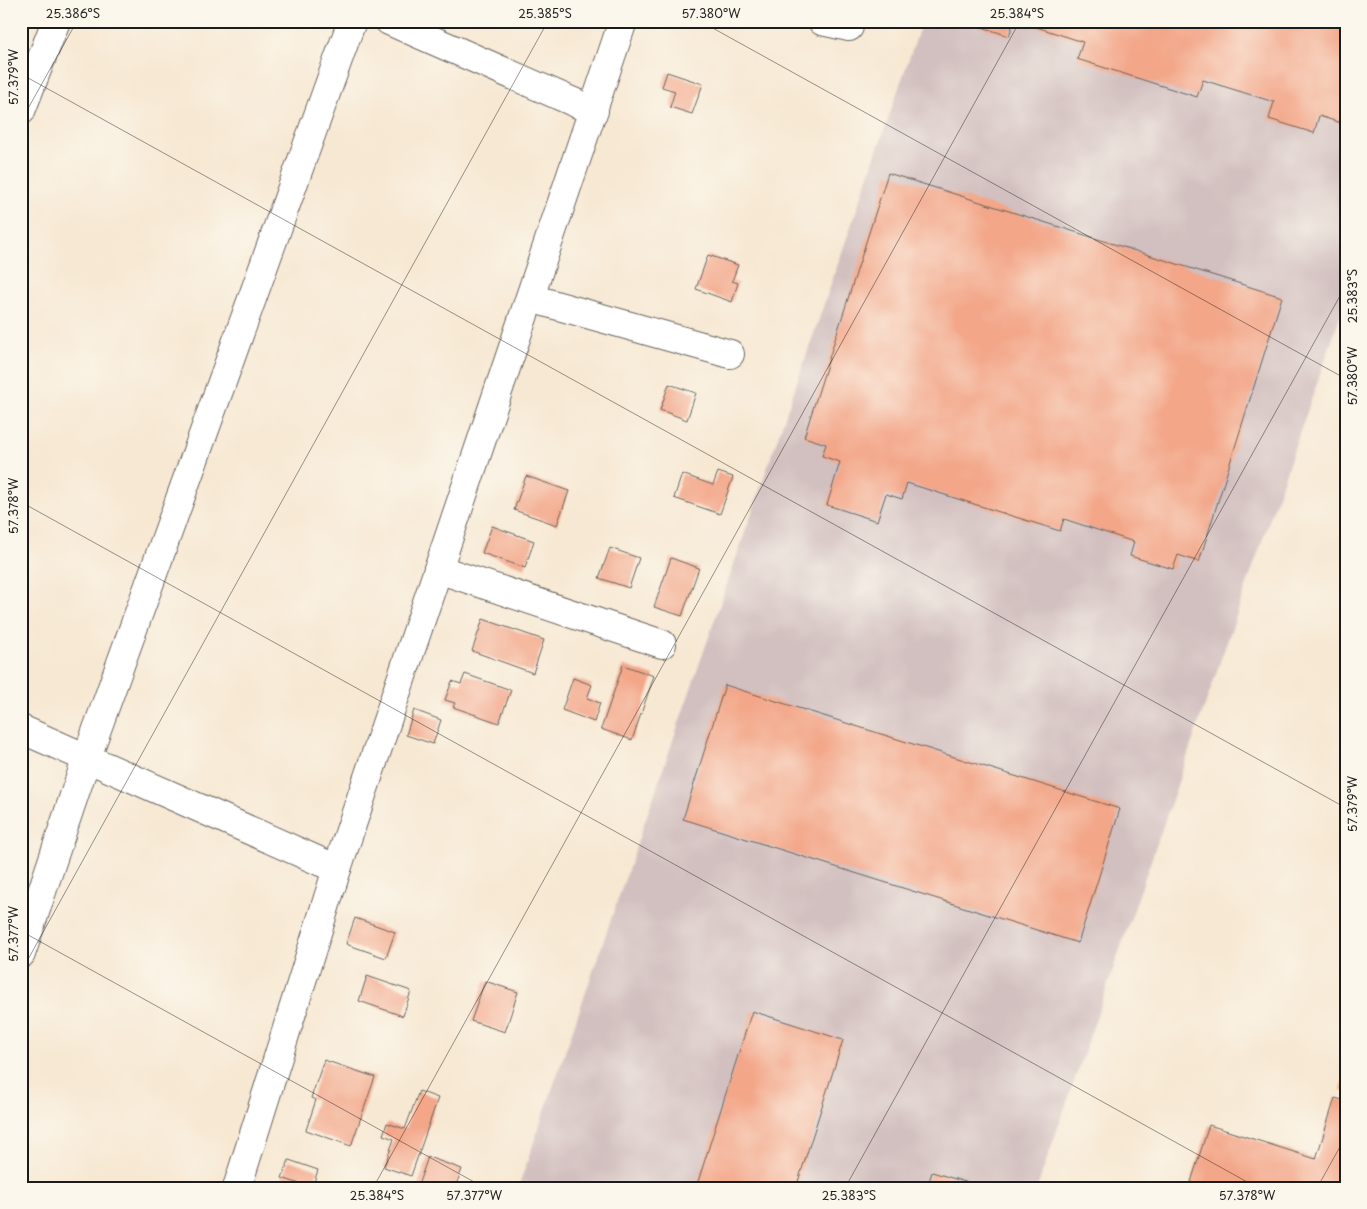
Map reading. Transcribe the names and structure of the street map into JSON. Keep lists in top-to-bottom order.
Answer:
{
  "coordinates": [
    "25.386°S",
    "25.385°S",
    "57.380°W",
    "25.384°S",
    "57.379°W",
    "25.383°S",
    "57.378°W",
    "57.377°W"
  ]
}
